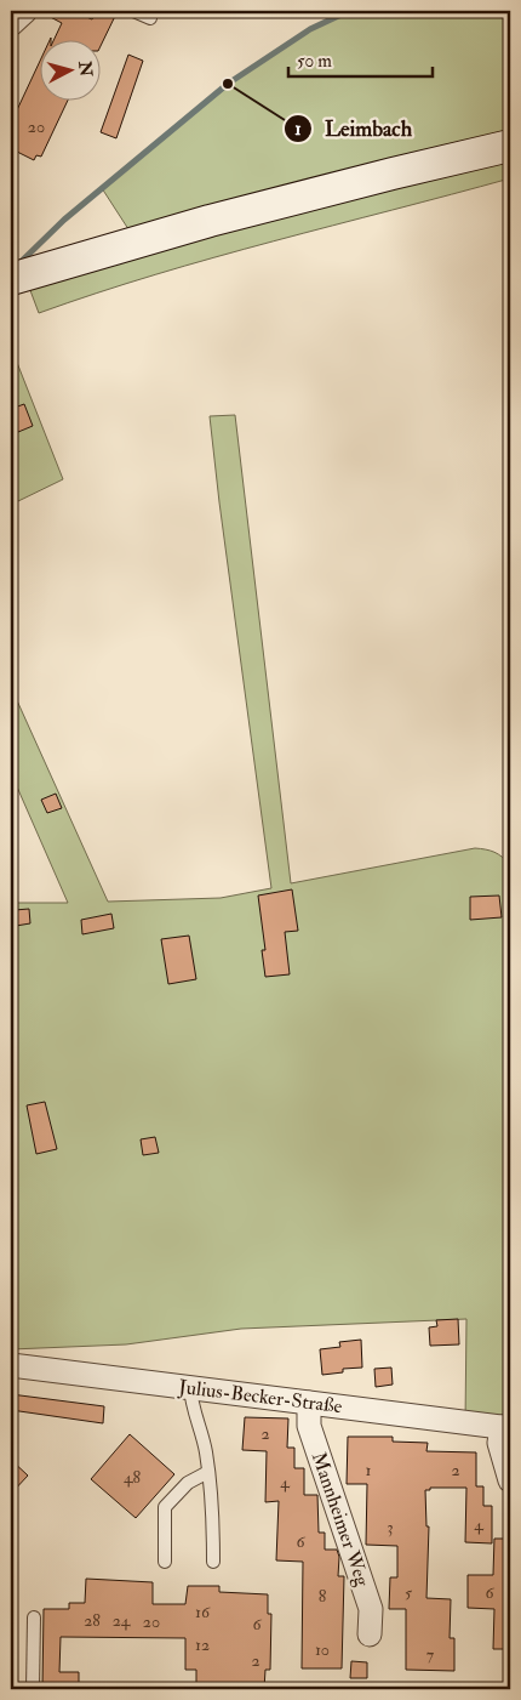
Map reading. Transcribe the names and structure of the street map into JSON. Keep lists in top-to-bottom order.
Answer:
{
  "streets": {
    "street": ["Julius-Becker-Straße", "Mannheimer Weg"]
  },
  "crossings": [
    ["Julius-Becker-Straße", "Mannheimer Weg"]
  ],
  "places": ["Leimbach"],
  "house_numbers": [
    "20",
    "2",
    "1",
    "2",
    "48",
    "4",
    "4",
    "3",
    "6",
    "5",
    "6",
    "8",
    "16",
    "28",
    "24",
    "20",
    "6",
    "12",
    "10",
    "7",
    "2"
  ],
  "scale_bar": "50 m",
  "north": "right"
}
